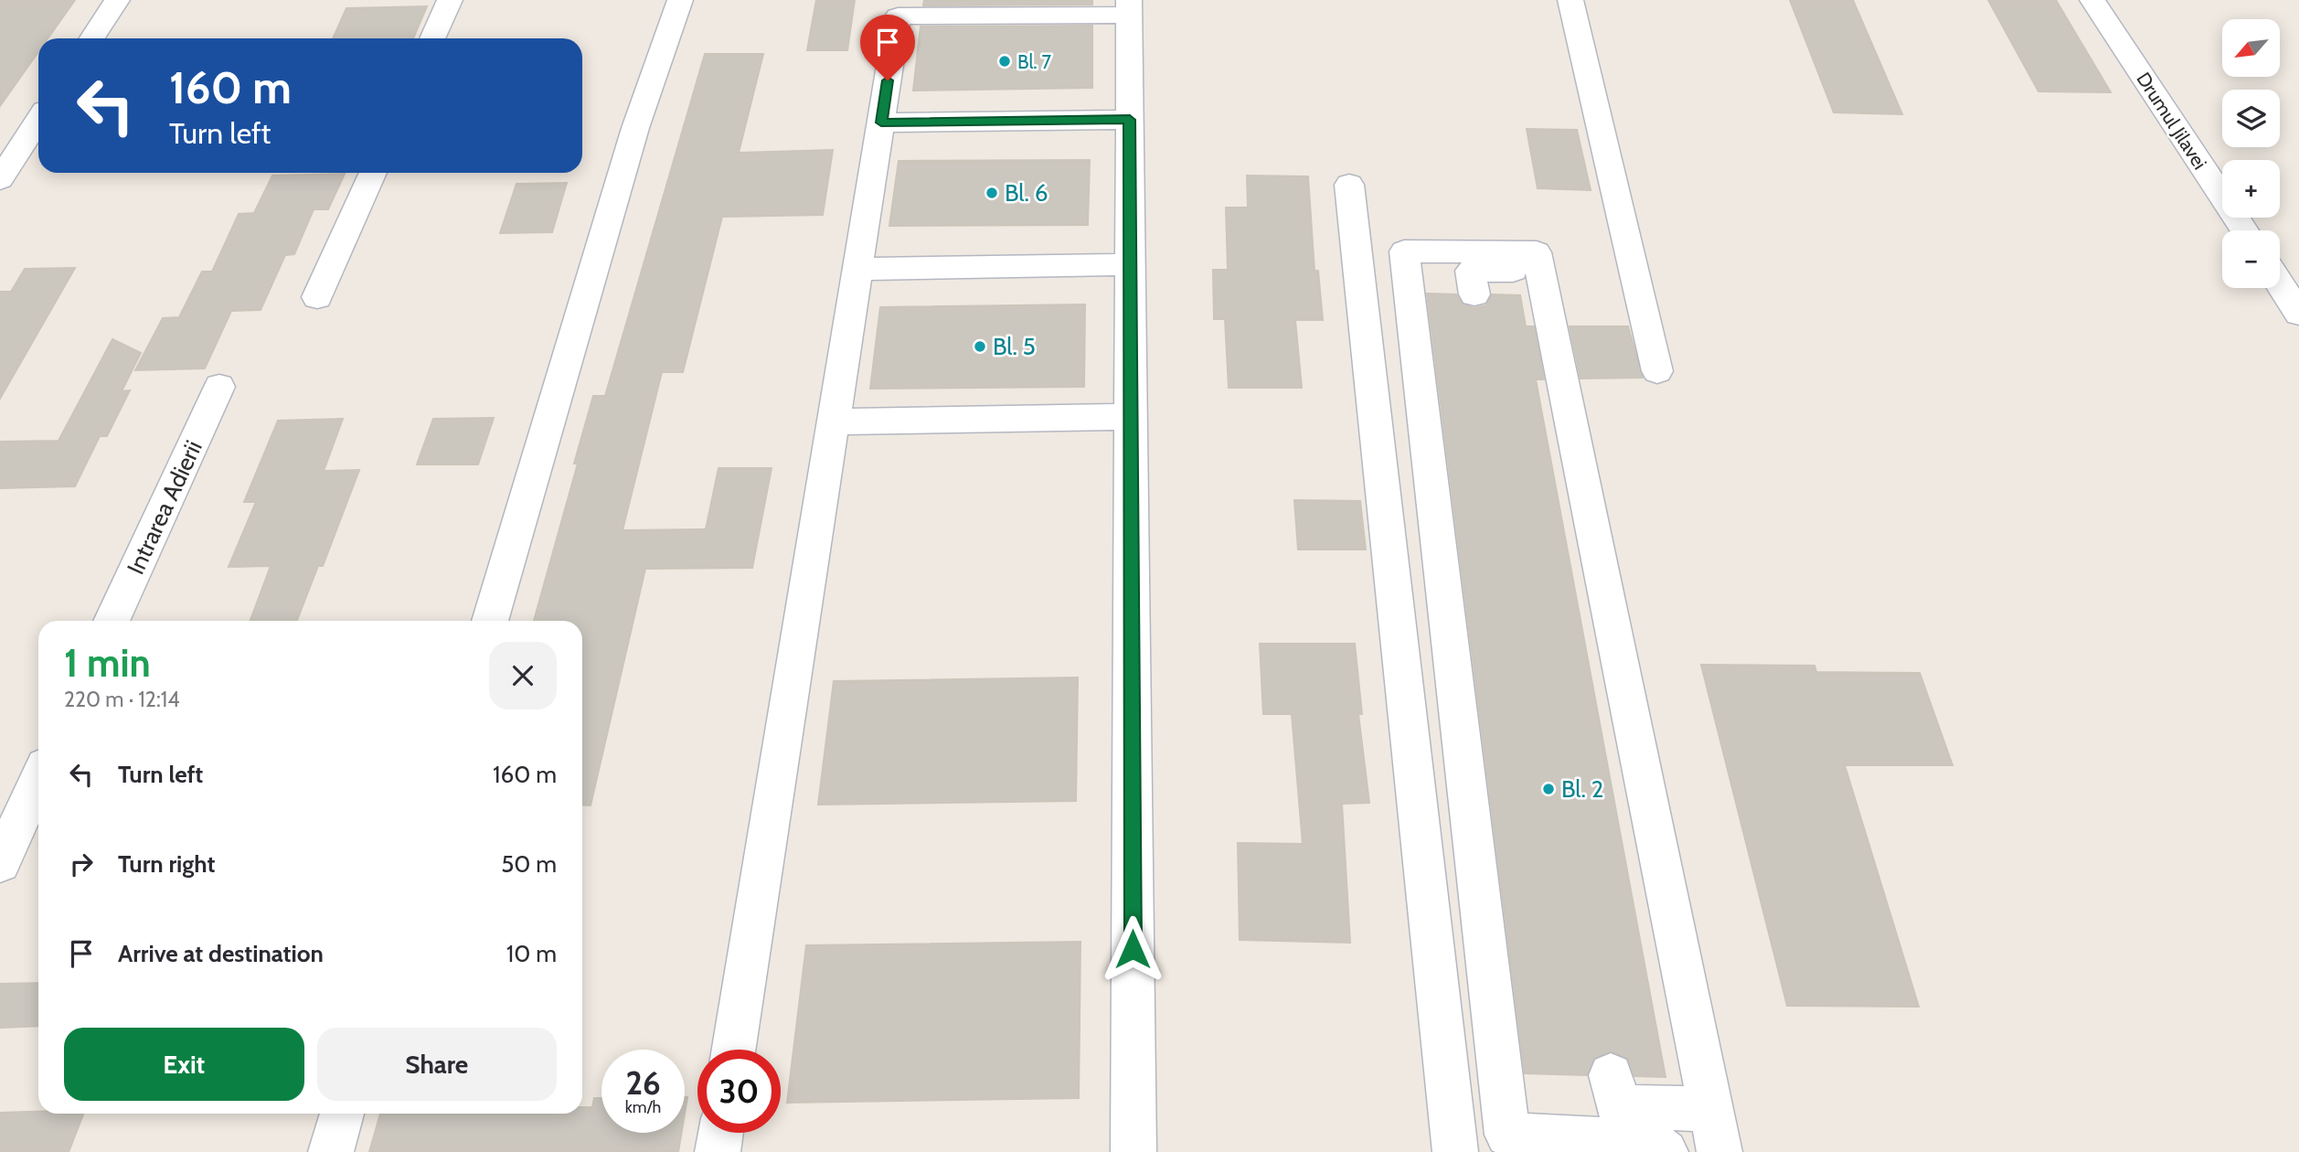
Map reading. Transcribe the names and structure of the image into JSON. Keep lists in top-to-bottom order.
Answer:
{
  "streets": {
    "street": ["Drumul Jilavei", "Intrarea Adierii"]
  },
  "places": [
    "Bl. 7",
    "Bl. 6",
    "Bl. 5",
    "Bl. 2"
  ],
  "north": "bottom left",
  "page": {
    "map_buttons": ["+", "−"],
    "turn": ["160 m", "Turn left"],
    "heading": ["1 min", "220 m · 12:14"],
    "list": [
      {
        "name": "Turn left",
        "value": "160 m"
      },
      {
        "name": "Turn right",
        "value": "50 m"
      },
      {
        "name": "Arrive at destination",
        "value": "10 m"
      }
    ],
    "buttons": ["Exit", "Share"],
    "speed": "26 km/h",
    "limit": "30"
  }
}
